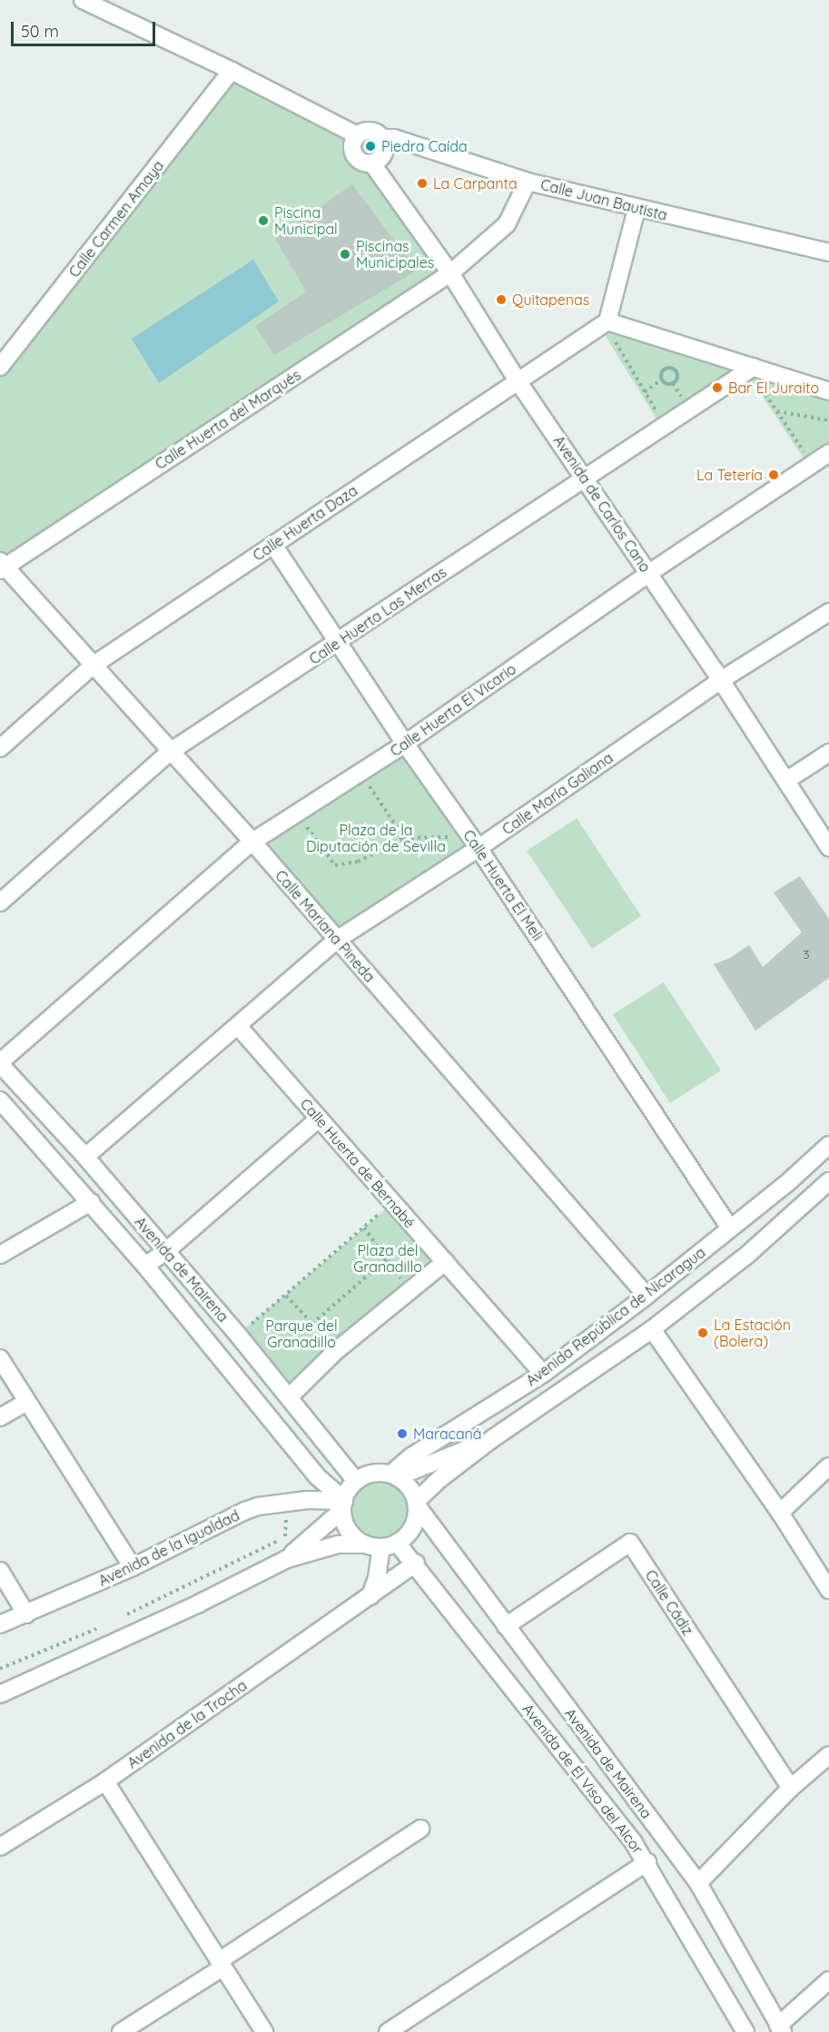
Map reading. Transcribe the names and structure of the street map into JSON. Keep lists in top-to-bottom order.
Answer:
{
  "streets": {
    "street": [
      "Calle Juan Bautista",
      "Calle Carmen Amaya",
      "Calle Huerta del Marqués",
      "Avenida de Carlos Cano",
      "Calle Huerta Daza",
      "Calle Huerta Las Merras",
      "Calle Huerta El Vicario",
      "Calle María Galiana",
      "Calle Huerta El Meli",
      "Calle Mariana Pineda",
      "Calle Huerta de Bernabé",
      "Avenida de Mairena",
      "Avenida República de Nicaragua",
      "Avenida de la Igualdad",
      "Calle Cádiz",
      "Avenida de la Trocha",
      "Avenida de El Viso del Alcor"
    ]
  },
  "crossings": [
    ["Calle Juan Bautista", "Calle Huerta del Marqués"],
    ["Calle Juan Bautista", "Avenida de Carlos Cano"],
    ["Calle Huerta del Marqués", "Avenida de Carlos Cano"],
    ["Calle Huerta del Marqués", "Calle Mariana Pineda"],
    ["Avenida de Carlos Cano", "Calle Huerta Daza"],
    ["Avenida de Carlos Cano", "Calle Huerta Las Merras"],
    ["Avenida de Carlos Cano", "Calle Huerta El Vicario"],
    ["Avenida de Carlos Cano", "Calle María Galiana"],
    ["Calle Huerta Daza", "Calle Huerta El Meli"],
    ["Calle Huerta Daza", "Calle Mariana Pineda"],
    ["Calle Huerta Las Merras", "Calle Huerta El Meli"],
    ["Calle Huerta Las Merras", "Calle Mariana Pineda"],
    ["Calle Huerta El Vicario", "Calle Huerta El Meli"],
    ["Calle Huerta El Vicario", "Calle Mariana Pineda"],
    ["Calle Huerta El Vicario", "Avenida de Mairena"],
    ["Calle María Galiana", "Calle Huerta El Meli"],
    ["Calle María Galiana", "Calle Mariana Pineda"],
    ["Calle María Galiana", "Calle Huerta de Bernabé"],
    ["Calle María Galiana", "Avenida de Mairena"],
    ["Calle Huerta El Meli", "Avenida República de Nicaragua"],
    ["Calle Mariana Pineda", "Avenida República de Nicaragua"],
    ["Calle Huerta de Bernabé", "Avenida República de Nicaragua"],
    ["Avenida de Mairena", "Avenida República de Nicaragua"],
    ["Avenida de Mairena", "Avenida de la Igualdad"],
    ["Avenida de Mairena", "Calle Cádiz"],
    ["Avenida de Mairena", "Avenida de El Viso del Alcor"],
    ["Avenida República de Nicaragua", "Avenida de la Igualdad"],
    ["Avenida República de Nicaragua", "Avenida de El Viso del Alcor"],
    ["Avenida de la Igualdad", "Avenida de El Viso del Alcor"],
    ["Avenida de la Trocha", "Avenida de El Viso del Alcor"]
  ],
  "parks": ["Plaza de la Diputación de Sevilla", "Plaza del Granadillo", "Parque del Granadillo"],
  "places": [
    "Piedra Caída",
    "La Carpanta",
    "Piscina Municipal",
    "Piscinas Municipales",
    "Quitapenas",
    "Bar El Juraito",
    "La Tetería",
    "La Estación (Bolera)",
    "Maracaná"
  ],
  "house_numbers": ["3"],
  "scale_bar": "50 m"
}
